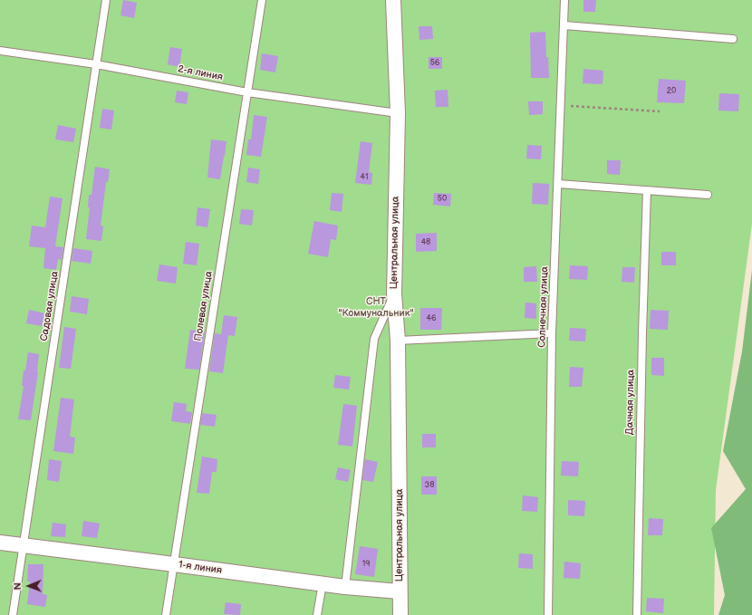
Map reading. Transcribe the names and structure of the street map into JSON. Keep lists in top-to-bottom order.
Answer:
{
  "streets": {
    "street": ["Центральная улица", "1-я линия"],
    "lane": [
      "2-я линия",
      "Садовая улица",
      "Полевая улица",
      "Солнечная улица",
      "Дачная улица"
    ]
  },
  "crossings": [
    ["2-я линия", "Центральная улица"],
    ["2-я линия", "Садовая улица"],
    ["2-я линия", "Полевая улица"],
    ["Центральная улица", "1-я линия"],
    ["Садовая улица", "1-я линия"],
    ["Полевая улица", "1-я линия"]
  ],
  "parks": ["СНТ \"Коммунальник\""],
  "house_numbers": [
    "56",
    "20",
    "41",
    "50",
    "48",
    "46",
    "38",
    "19"
  ],
  "north": "left"
}
